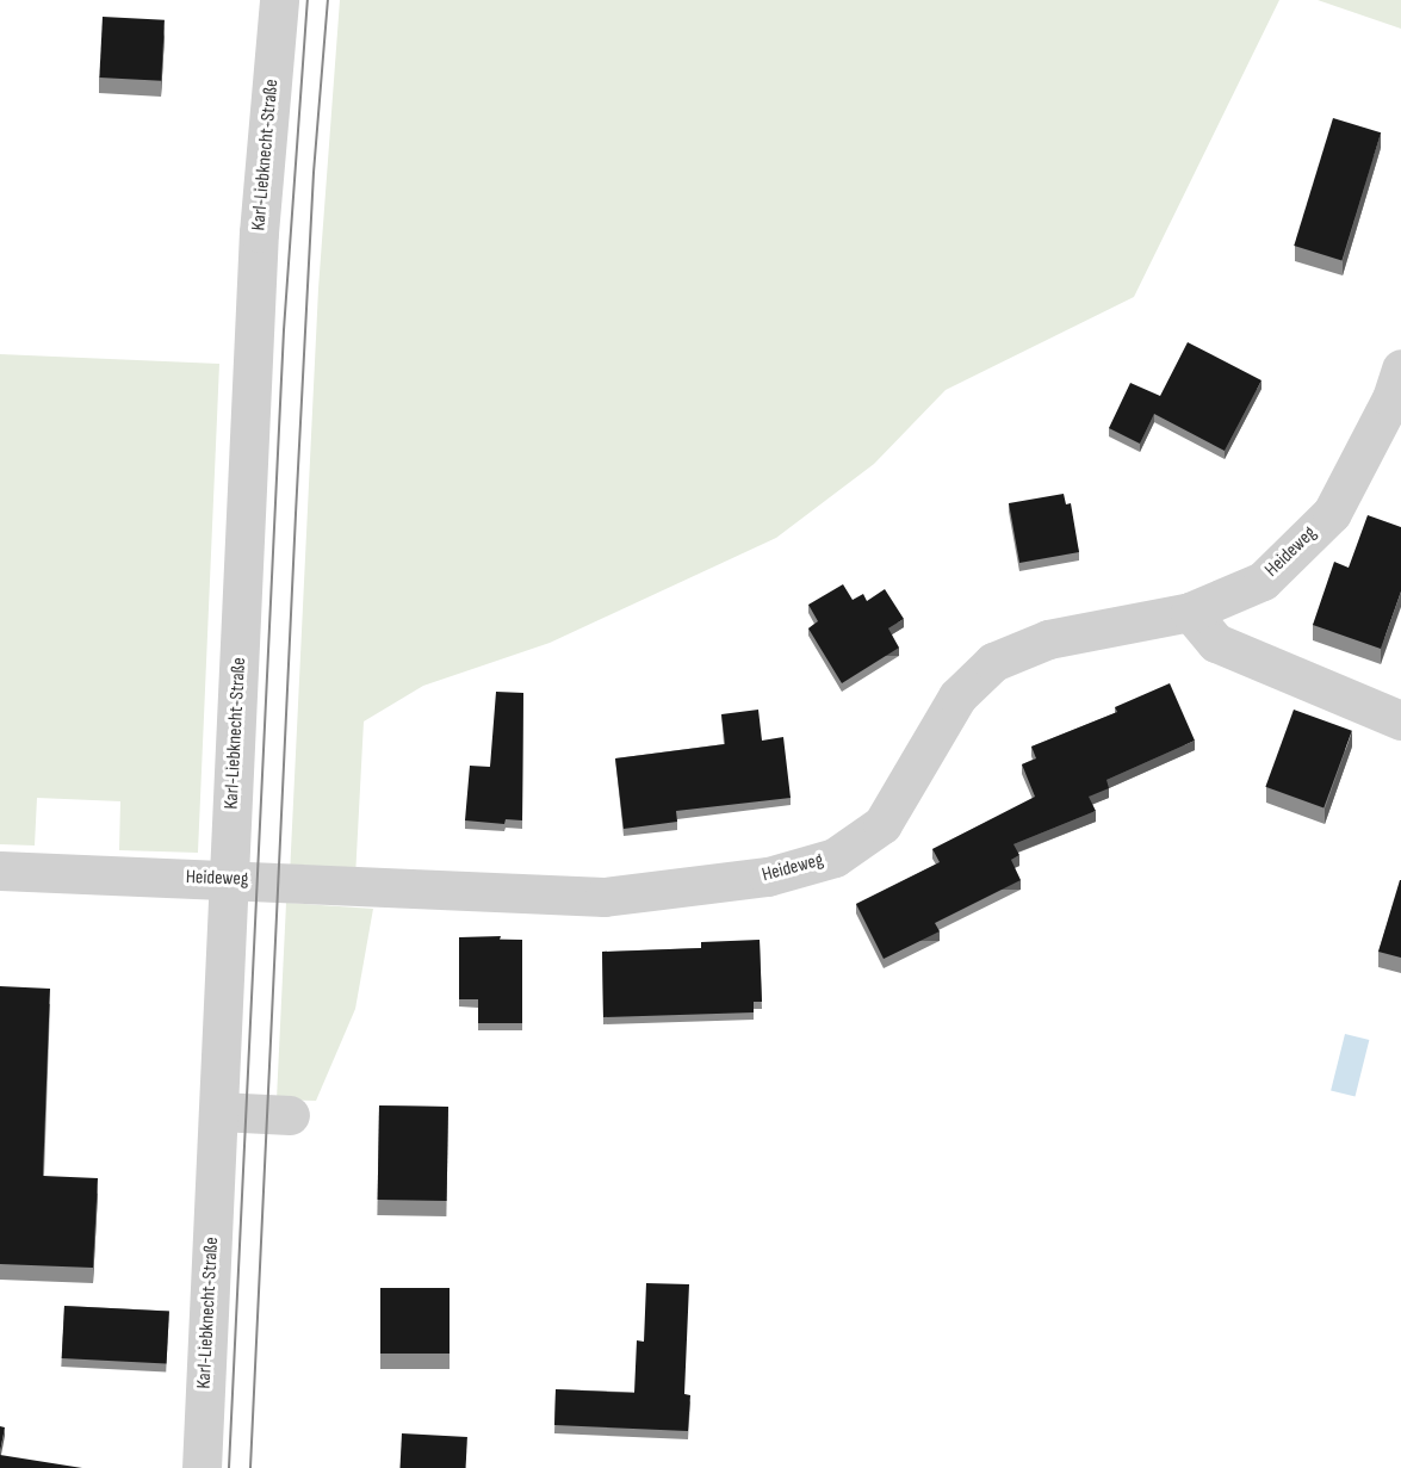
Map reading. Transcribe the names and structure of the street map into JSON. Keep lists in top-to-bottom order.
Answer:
{
  "streets": {
    "street": ["Karl-Liebknecht-Straße", "Heideweg"]
  },
  "crossings": [
    ["Karl-Liebknecht-Straße", "Heideweg"]
  ]
}
